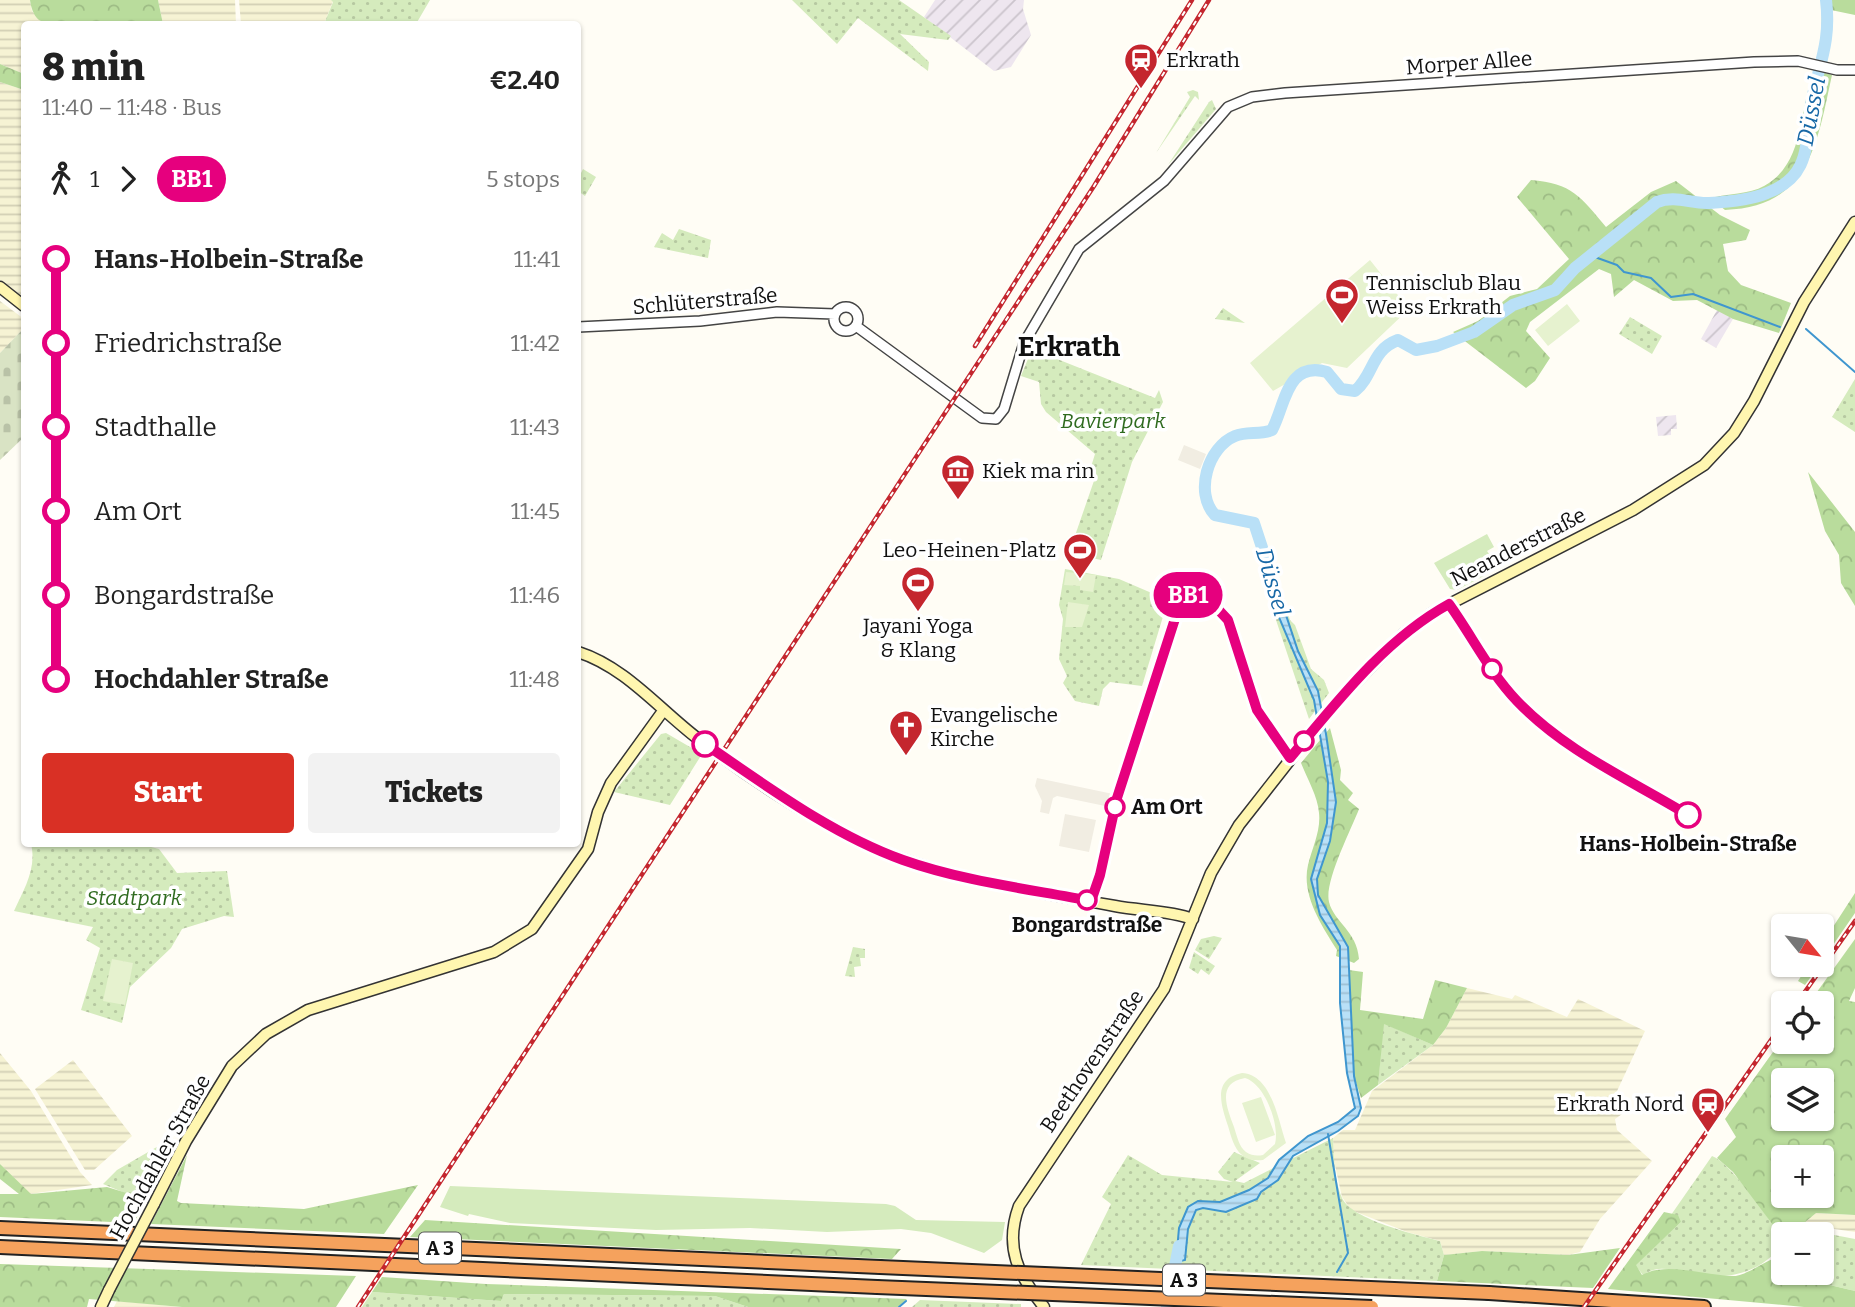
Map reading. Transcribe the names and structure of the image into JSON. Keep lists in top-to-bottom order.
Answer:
{
  "streets": {
    "highway": ["A 3"],
    "main road": ["Neanderstraße", "Beethovenstraße", "Hochdahler Straße"],
    "street": ["Morper Allee", "Schlüterstraße"]
  },
  "crossings": [
    ["Morper Allee", "Schlüterstraße"],
    ["Neanderstraße", "Beethovenstraße"]
  ],
  "districts": ["Erkrath"],
  "water": ["Düssel"],
  "parks": ["Bavierpark", "Stadtpark"],
  "places": {
    "station": ["Erkrath", "Erkrath Nord"],
    "sports": ["Tennisclub Blau Weiss Erkrath", "Leo-Heinen-Platz", "Jayani Yoga & Klang"],
    "museum": ["Kiek ma rin"],
    "church": ["Evangelische Kirche"],
    "other": ["Am Ort", "Hans-Holbein-Straße", "Bongardstraße"]
  },
  "lines": ["bus line BB1"],
  "north": "bottom right",
  "page": {
    "on_map": "BB1",
    "heading": ["8 min", "11:40 – 11:48 · Bus", "€2.40"],
    "legs": ["1", "BB1", "5 stops"],
    "list": [
      {
        "name": "Hans-Holbein-Straße",
        "value": "11:41"
      },
      {
        "name": "Friedrichstraße",
        "value": "11:42"
      },
      {
        "name": "Stadthalle",
        "value": "11:43"
      },
      {
        "name": "Am Ort",
        "value": "11:45"
      },
      {
        "name": "Bongardstraße",
        "value": "11:46"
      },
      {
        "name": "Hochdahler Straße",
        "value": "11:48"
      }
    ],
    "buttons": ["Start", "Tickets"],
    "map_buttons": ["+", "−"]
  }
}
